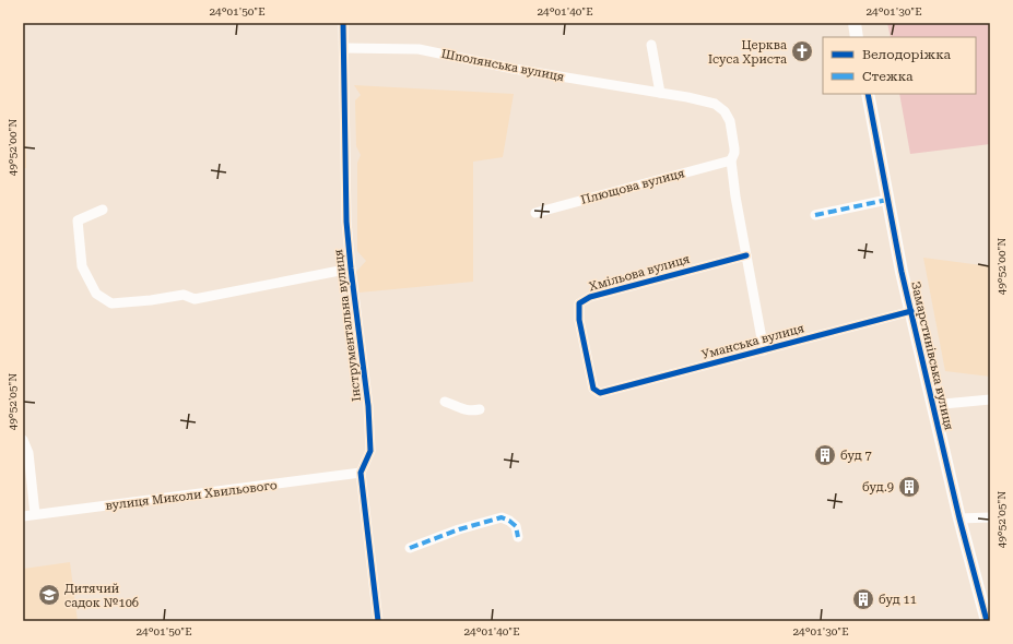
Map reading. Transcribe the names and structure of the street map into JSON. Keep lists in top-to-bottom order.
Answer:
{
  "streets": {
    "main road": ["Замарстинівська вулиця"],
    "street": [
      "Шполянська вулиця",
      "Плющова вулиця",
      "Хмільова вулиця",
      "Інструментальна вулиця",
      "Уманська вулиця",
      "вулиця Миколи Хвильового"
    ]
  },
  "crossings": [
    ["Шполянська вулиця", "Плющова вулиця"],
    ["Шполянська вулиця", "Хмільова вулиця"],
    ["Шполянська вулиця", "Інструментальна вулиця"],
    ["Шполянська вулиця", "Уманська вулиця"],
    ["Хмільова вулиця", "Уманська вулиця"],
    ["Інструментальна вулиця", "вулиця Миколи Хвильового"],
    ["Уманська вулиця", "Замарстинівська вулиця"]
  ],
  "places": {
    "church": ["Церква Ісуса Христа"],
    "building": ["буд 7", "буд.9", "буд 11"],
    "school or university": ["Дитячий садок №106"]
  },
  "legend": ["Велодоріжка", "Стежка"],
  "coordinates": [
    "24°01'50\"E",
    "24°01'40\"E",
    "24°01'30\"E",
    "49°52'00\"N",
    "49°52'05\"N"
  ]
}
